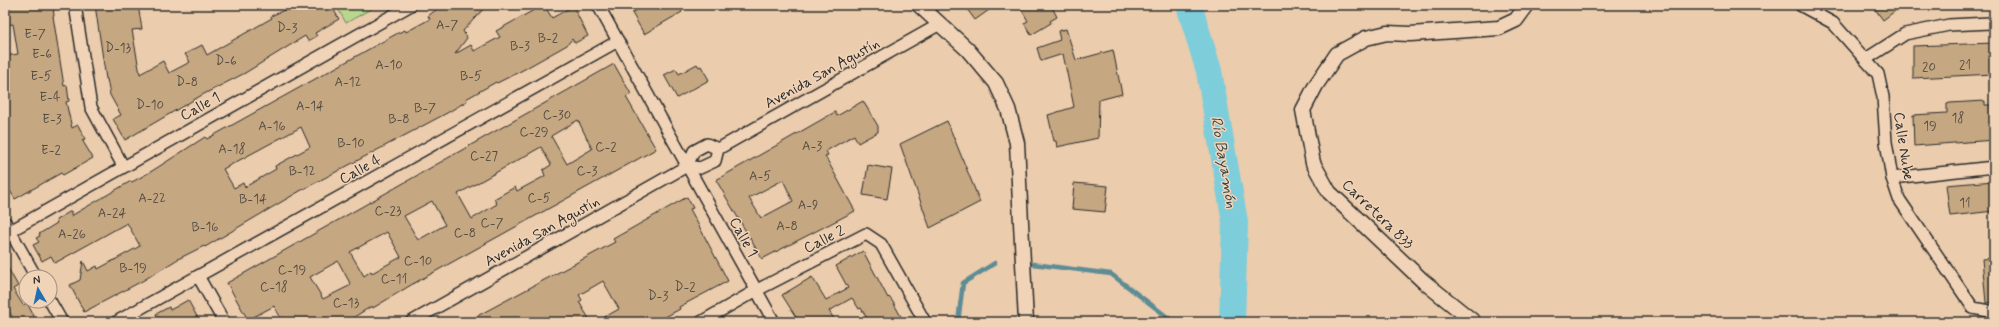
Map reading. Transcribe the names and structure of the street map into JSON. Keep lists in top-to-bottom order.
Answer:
{
  "streets": {
    "street": [
      "Avenida San Agustín",
      "Calle 1",
      "Calle Nube",
      "Calle 4",
      "Carretera 833",
      "Calle 2"
    ]
  },
  "crossings": [
    ["Avenida San Agustín", "Calle 1"],
    ["Calle 1", "Calle 2"]
  ],
  "water": ["Río Bayamón"],
  "house_numbers": [
    "A-7",
    "D-3",
    "E-7",
    "B-2",
    "B-3",
    "D-13",
    "E-6",
    "D-6",
    "A-10",
    "21",
    "20",
    "E-5",
    "B-5",
    "D-8",
    "A-12",
    "E-4",
    "D-10",
    "A-14",
    "B-7",
    "C-30",
    "18",
    "E-3",
    "B-8",
    "A-16",
    "19",
    "C-29",
    "B-10",
    "A-3",
    "C-2",
    "A-18",
    "E-2",
    "C-27",
    "B-12",
    "C-3",
    "A-5",
    "A-22",
    "C-5",
    "B-14",
    "11",
    "A-9",
    "C-23",
    "A-24",
    "C-7",
    "A-8",
    "B-16",
    "C-8",
    "A-26",
    "C-10",
    "B-19",
    "C-19",
    "C-11",
    "C-18",
    "D-2",
    "D-3",
    "C-13"
  ],
  "north": "top"
}
